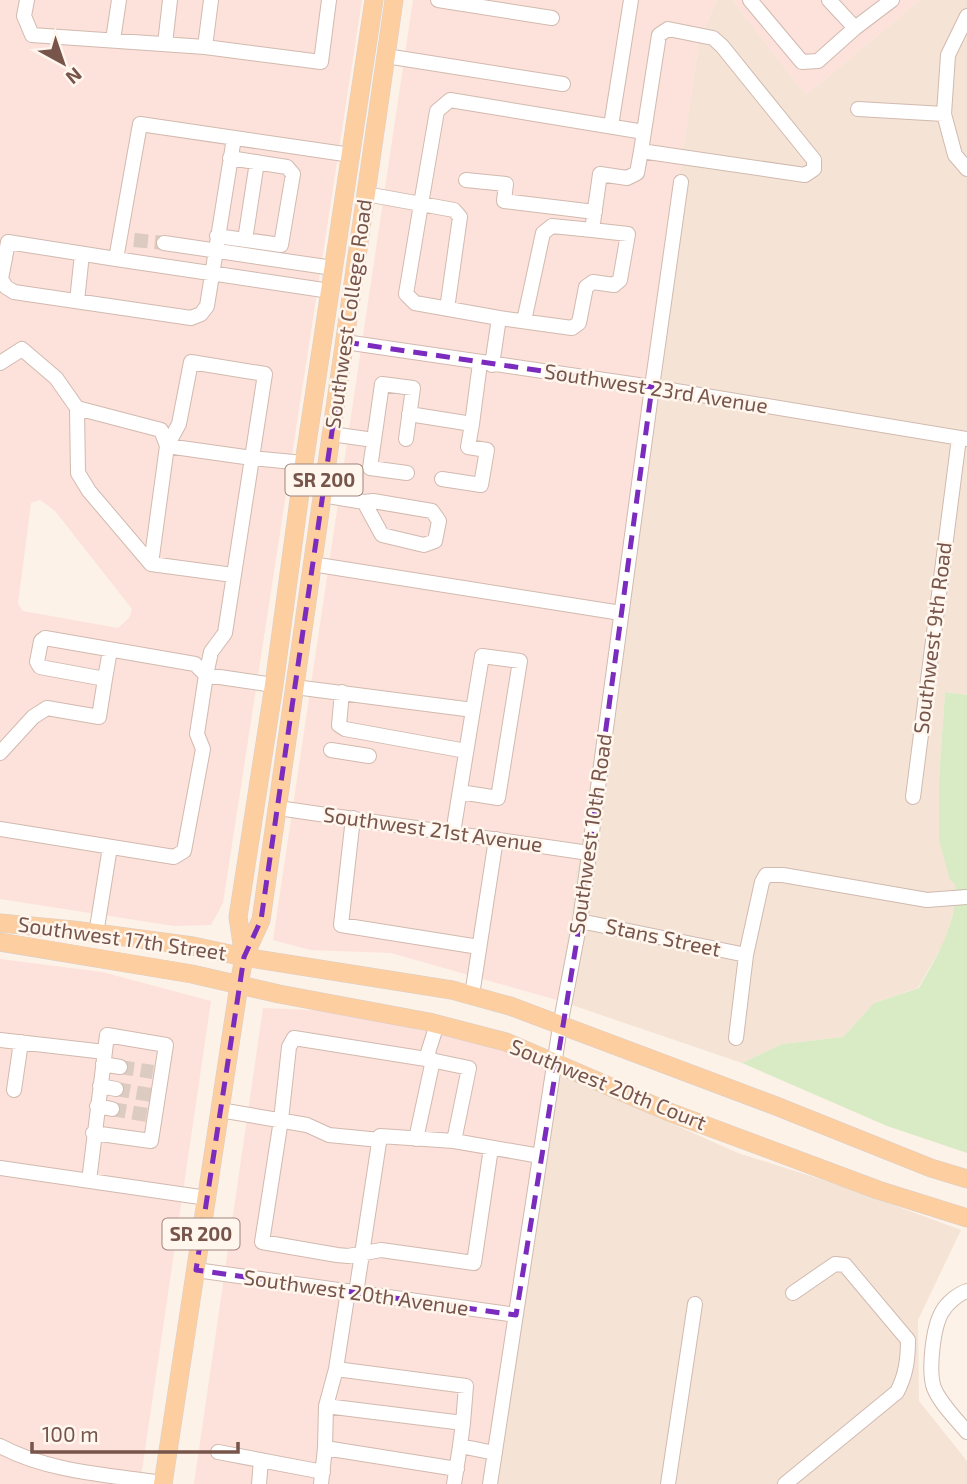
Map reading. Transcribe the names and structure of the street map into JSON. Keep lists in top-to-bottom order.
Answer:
{
  "streets": {
    "main road": [
      "Southwest College Road",
      "SR 200",
      "Southwest 17th Street",
      "Southwest 20th Court"
    ],
    "street": [
      "Southwest 23rd Avenue",
      "Southwest 9th Road",
      "Southwest 21st Avenue",
      "Southwest 10th Road",
      "Stans Street",
      "Southwest 20th Avenue"
    ]
  },
  "crossings": [
    ["Southwest College Road", "Southwest 23rd Avenue"],
    ["Southwest College Road", "Southwest 21st Avenue"],
    ["Southwest College Road", "Southwest 17th Street"],
    ["Southwest College Road", "Southwest 20th Court"],
    ["Southwest College Road", "Southwest 20th Avenue"],
    ["Southwest 23rd Avenue", "Southwest 9th Road"],
    ["Southwest 23rd Avenue", "Southwest 10th Road"],
    ["Southwest 21st Avenue", "Southwest 10th Road"],
    ["Southwest 10th Road", "Stans Street"],
    ["Southwest 10th Road", "Southwest 20th Court"],
    ["Southwest 10th Road", "Southwest 20th Avenue"],
    ["Southwest 17th Street", "Southwest 20th Court"]
  ],
  "scale_bar": "100 m",
  "north": "bottom right"
}
